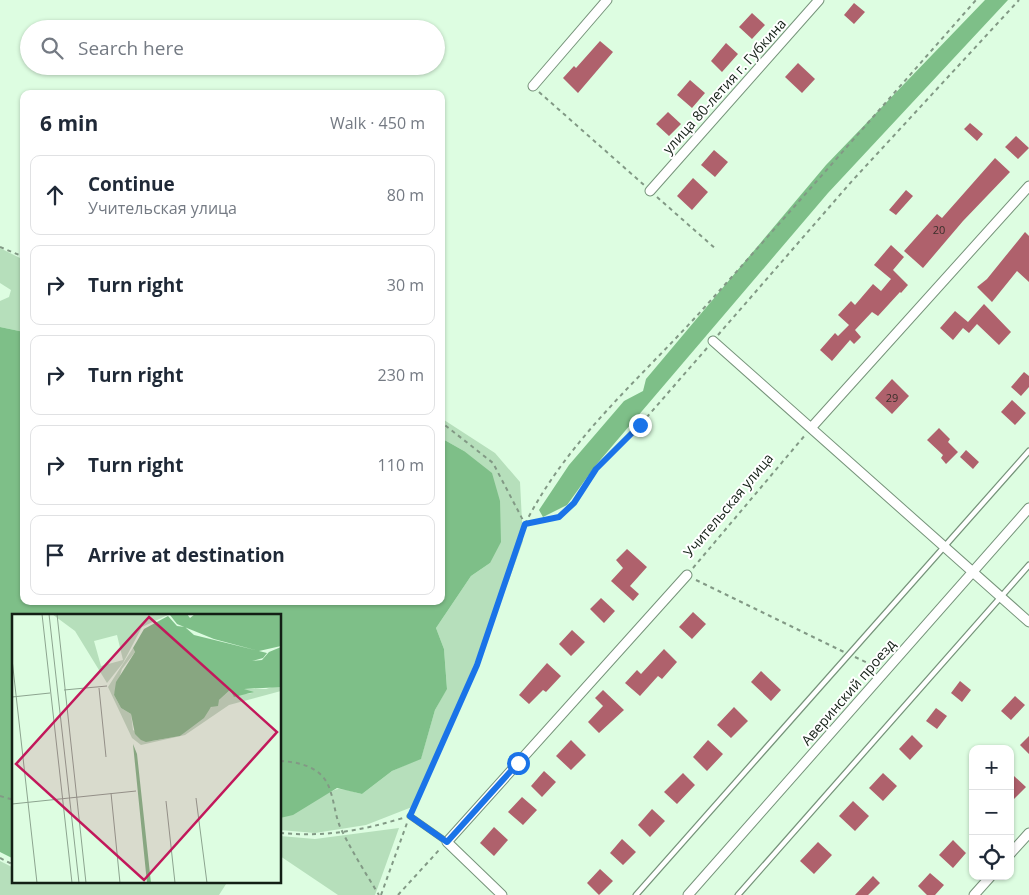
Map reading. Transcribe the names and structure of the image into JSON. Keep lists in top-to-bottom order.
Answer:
{
  "streets": {
    "street": ["улица 80-летия г. Губкина", "Учительская улица", "Аверинский проезд"]
  },
  "house_numbers": ["20", "29"],
  "page": {
    "search": "Search here",
    "heading": ["6 min", "Walk · 450 m"],
    "list": [
      ["Continue", "Учительская улица", "80 m"],
      ["Turn right", "30 m"],
      ["Turn right", "230 m"],
      ["Turn right", "110 m"],
      "Arrive at destination"
    ],
    "map_buttons": ["+", "−"]
  }
}
